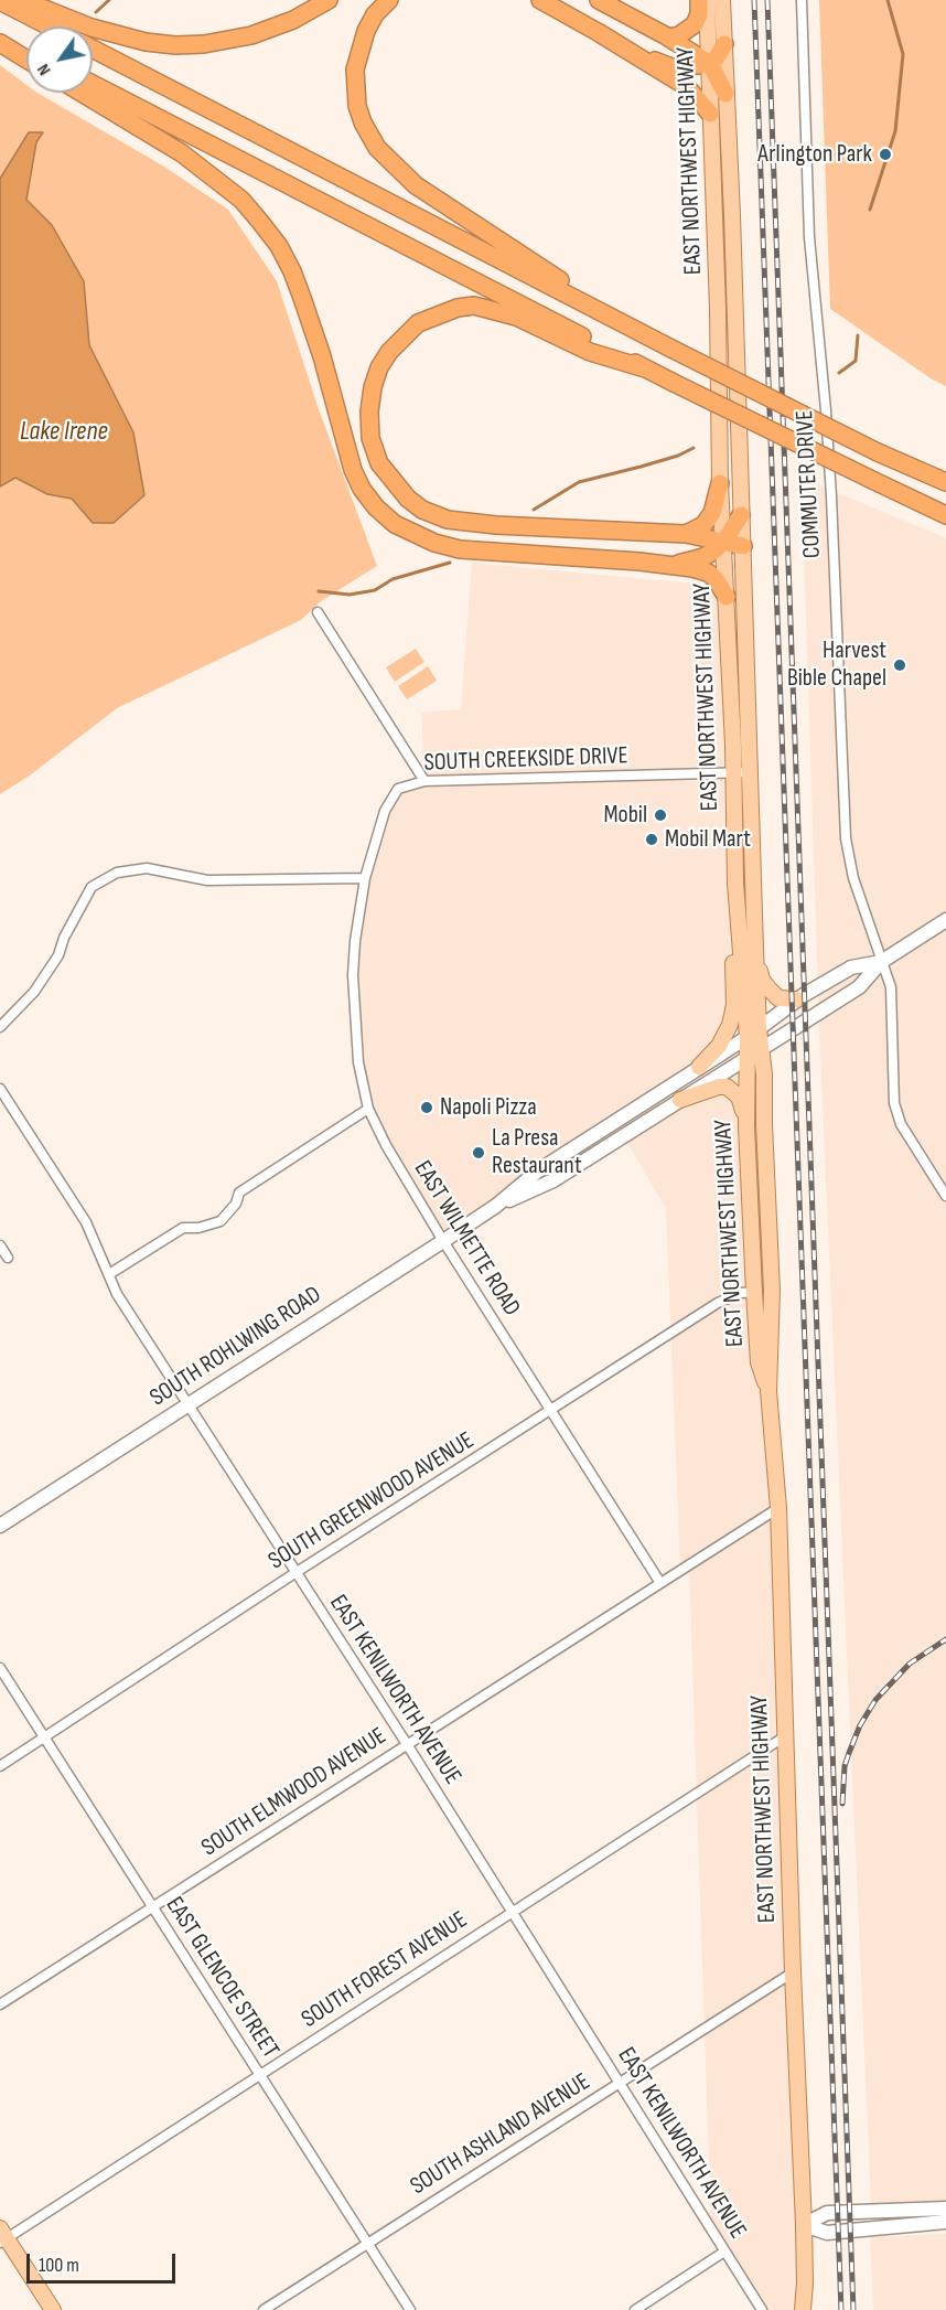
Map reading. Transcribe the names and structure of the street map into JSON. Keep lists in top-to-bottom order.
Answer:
{
  "streets": {
    "main road": ["EAST NORTHWEST HIGHWAY"],
    "street": [
      "COMMUTER DRIVE",
      "SOUTH CREEKSIDE DRIVE",
      "EAST WILMETTE ROAD",
      "SOUTH ROHLWING ROAD",
      "SOUTH GREENWOOD AVENUE",
      "EAST KENILWORTH AVENUE",
      "SOUTH ELMWOOD AVENUE",
      "SOUTH FOREST AVENUE",
      "EAST GLENCOE STREET",
      "SOUTH ASHLAND AVENUE"
    ]
  },
  "crossings": [
    ["EAST NORTHWEST HIGHWAY", "SOUTH CREEKSIDE DRIVE"],
    ["EAST NORTHWEST HIGHWAY", "SOUTH ROHLWING ROAD"],
    ["EAST NORTHWEST HIGHWAY", "SOUTH GREENWOOD AVENUE"],
    ["EAST NORTHWEST HIGHWAY", "SOUTH ELMWOOD AVENUE"],
    ["EAST NORTHWEST HIGHWAY", "SOUTH FOREST AVENUE"],
    ["EAST NORTHWEST HIGHWAY", "SOUTH ASHLAND AVENUE"],
    ["COMMUTER DRIVE", "SOUTH ROHLWING ROAD"],
    ["SOUTH CREEKSIDE DRIVE", "EAST WILMETTE ROAD"],
    ["EAST WILMETTE ROAD", "SOUTH ROHLWING ROAD"],
    ["EAST WILMETTE ROAD", "SOUTH GREENWOOD AVENUE"],
    ["EAST WILMETTE ROAD", "SOUTH ELMWOOD AVENUE"],
    ["SOUTH ROHLWING ROAD", "EAST KENILWORTH AVENUE"],
    ["SOUTH GREENWOOD AVENUE", "EAST KENILWORTH AVENUE"],
    ["SOUTH GREENWOOD AVENUE", "EAST GLENCOE STREET"],
    ["EAST KENILWORTH AVENUE", "SOUTH ELMWOOD AVENUE"],
    ["EAST KENILWORTH AVENUE", "SOUTH FOREST AVENUE"],
    ["EAST KENILWORTH AVENUE", "SOUTH ASHLAND AVENUE"],
    ["SOUTH ELMWOOD AVENUE", "EAST GLENCOE STREET"],
    ["SOUTH FOREST AVENUE", "EAST GLENCOE STREET"],
    ["EAST GLENCOE STREET", "SOUTH ASHLAND AVENUE"]
  ],
  "water": ["Lake Irene"],
  "places": [
    "Arlington Park",
    "Harvest Bible Chapel",
    "Mobil",
    "Mobil Mart",
    "Napoli Pizza",
    "La Presa Restaurant"
  ],
  "scale_bar": "100 m",
  "north": "bottom left"
}
